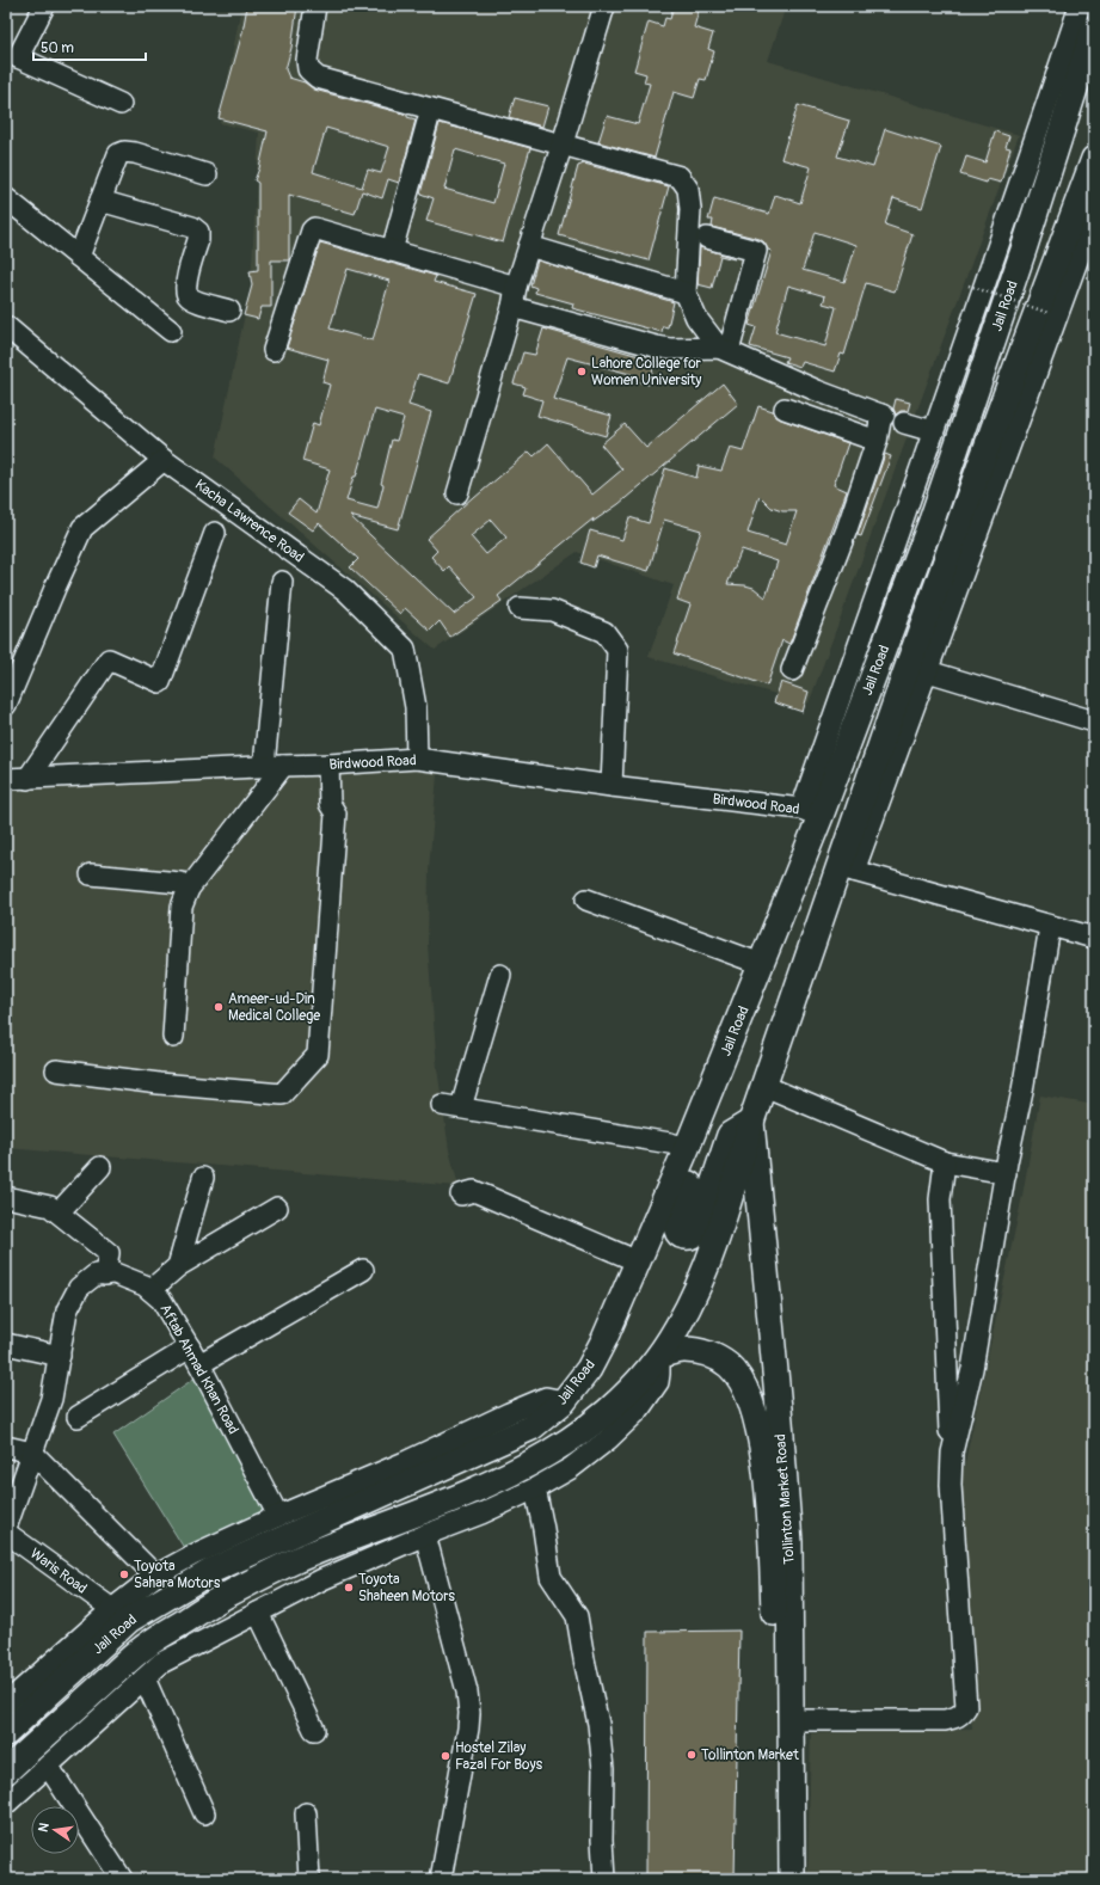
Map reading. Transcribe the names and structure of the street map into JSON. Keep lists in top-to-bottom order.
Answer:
{
  "streets": {
    "main road": ["Jail Road", "Tollinton Market Road"],
    "street": [
      "Kacha Lawrence Road",
      "Birdwood Road",
      "Aftab Ahmad Khan Road",
      "Waris Road"
    ]
  },
  "crossings": [
    ["Jail Road", "Birdwood Road"],
    ["Jail Road", "Tollinton Market Road"],
    ["Kacha Lawrence Road", "Birdwood Road"]
  ],
  "places": [
    "Lahore College for Women University",
    "Ameer-ud-Din Medical College",
    "Toyota Sahara Motors",
    "Toyota Shaheen Motors",
    "Tollinton Market",
    "Hostel Zilay Fazal For Boys"
  ],
  "scale_bar": "50 m",
  "north": "left"
}
